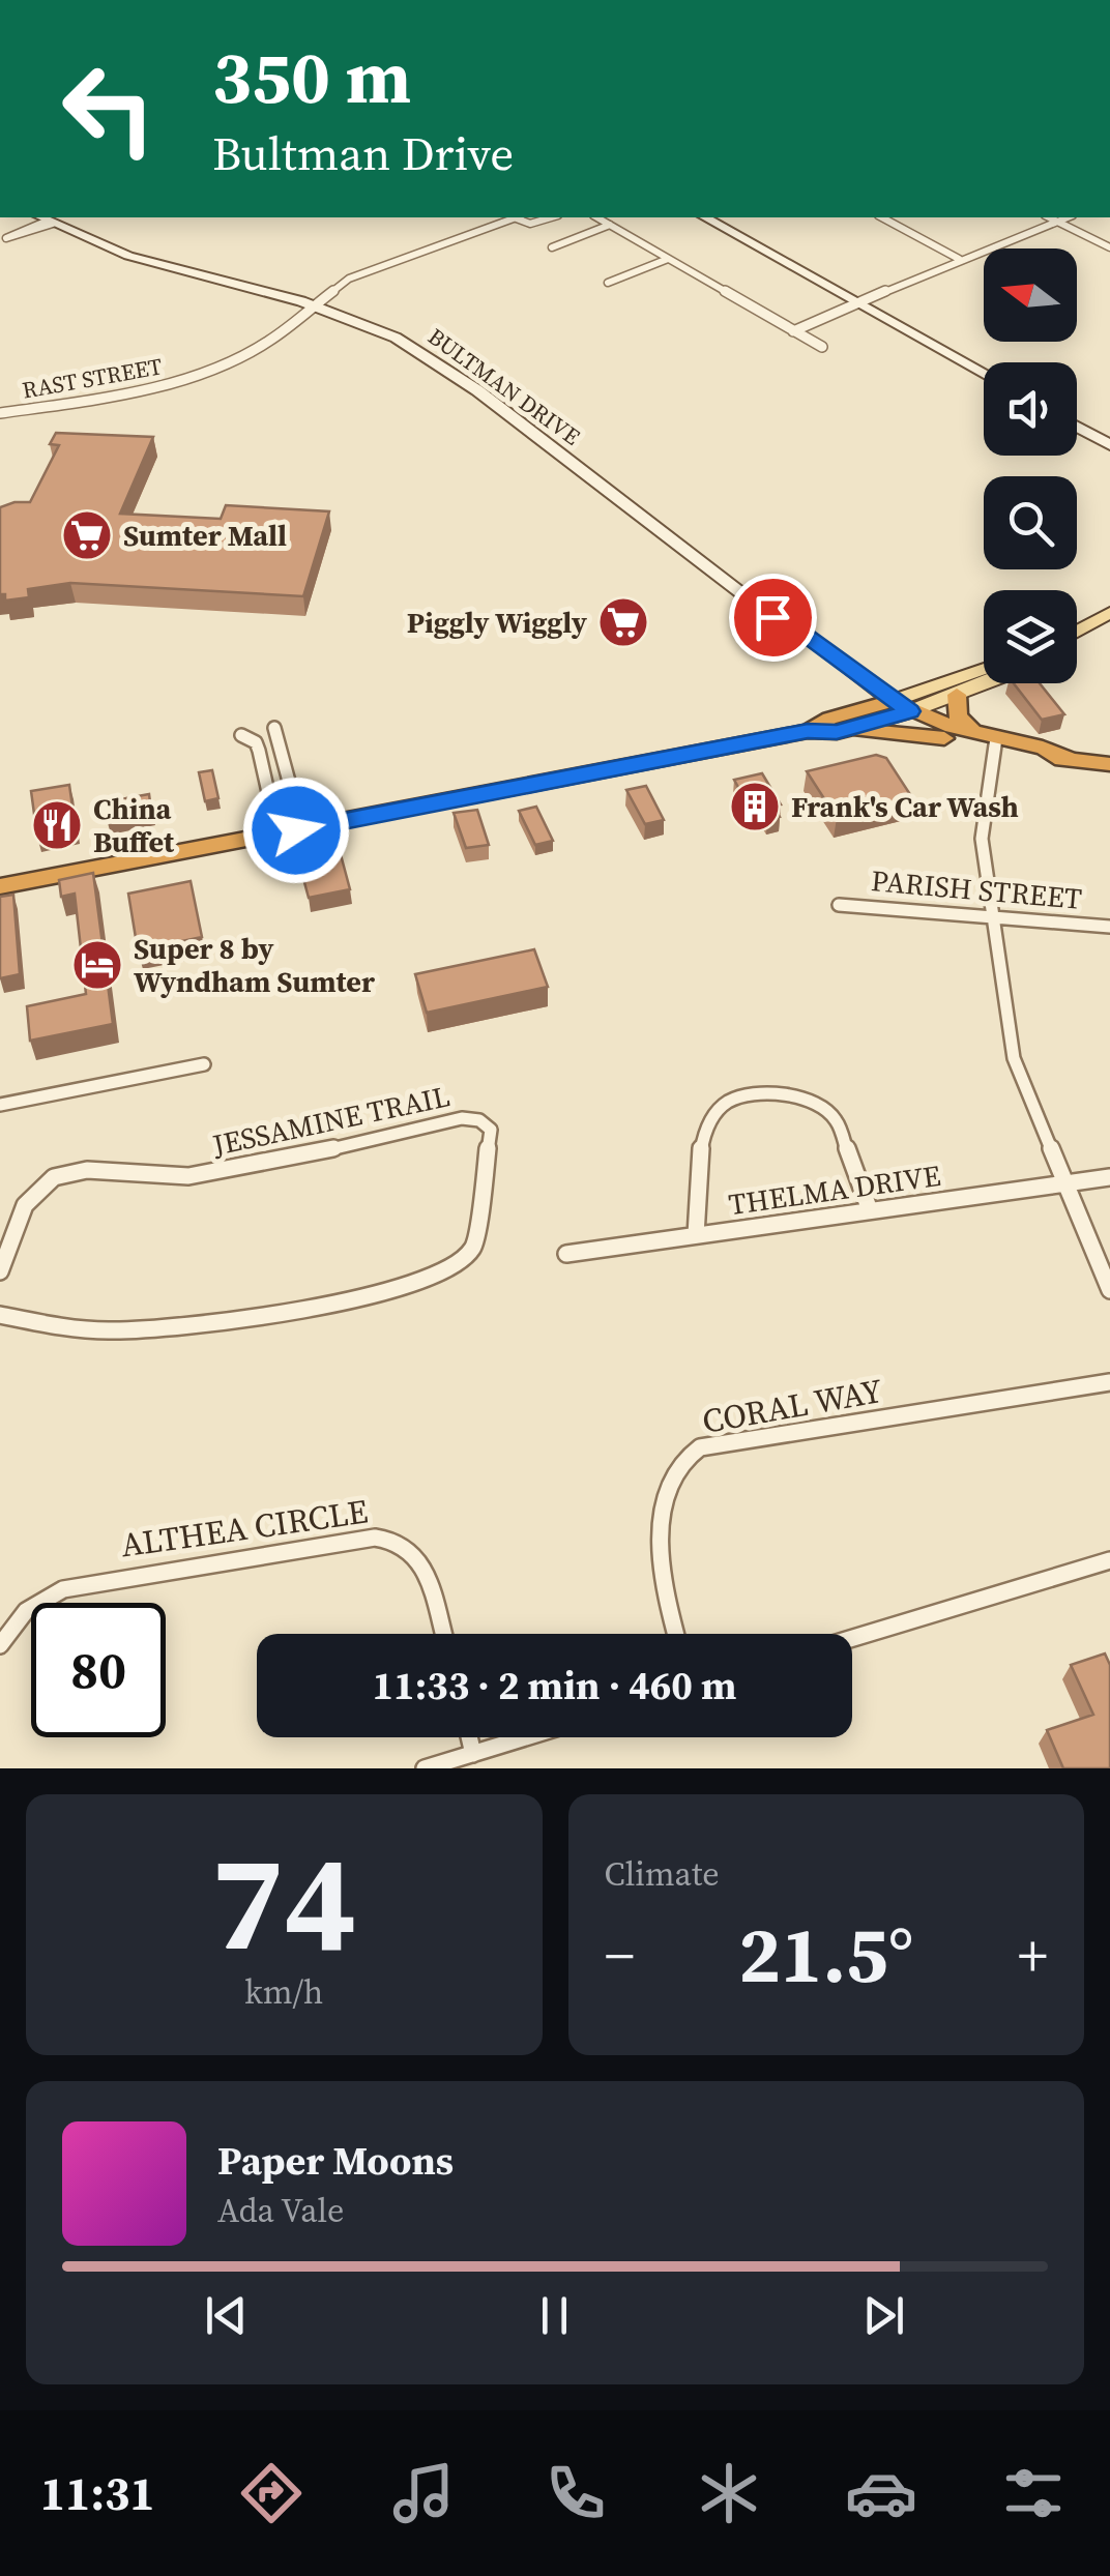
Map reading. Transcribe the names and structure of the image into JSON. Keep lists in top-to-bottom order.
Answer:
{
  "streets": {
    "highway": ["BULTMAN DRIVE"],
    "street": [
      "RAST STREET",
      "PARISH STREET",
      "JESSAMINE TRAIL",
      "THELMA DRIVE",
      "CORAL WAY",
      "ALTHEA CIRCLE"
    ]
  },
  "crossings": [
    ["RAST STREET", "BULTMAN DRIVE"]
  ],
  "places": {
    "supermarket": ["Sumter Mall", "Piggly Wiggly"],
    "building": ["Frank's Car Wash"],
    "restaurant": ["China Buffet"],
    "hotel": ["Super 8 by Wyndham Sumter"]
  },
  "north": "left",
  "page": {
    "turn": ["350 m", "Bultman Drive"],
    "limit": "80",
    "trip": "11:33 · 2 min · 460 m",
    "tile": [
      ["74", "km/h"],
      "Climate"
    ],
    "heat": ["−", "21.5°", "+"],
    "song": ["Paper Moons", "Ada Vale"],
    "tabs": "11:31"
  }
}
